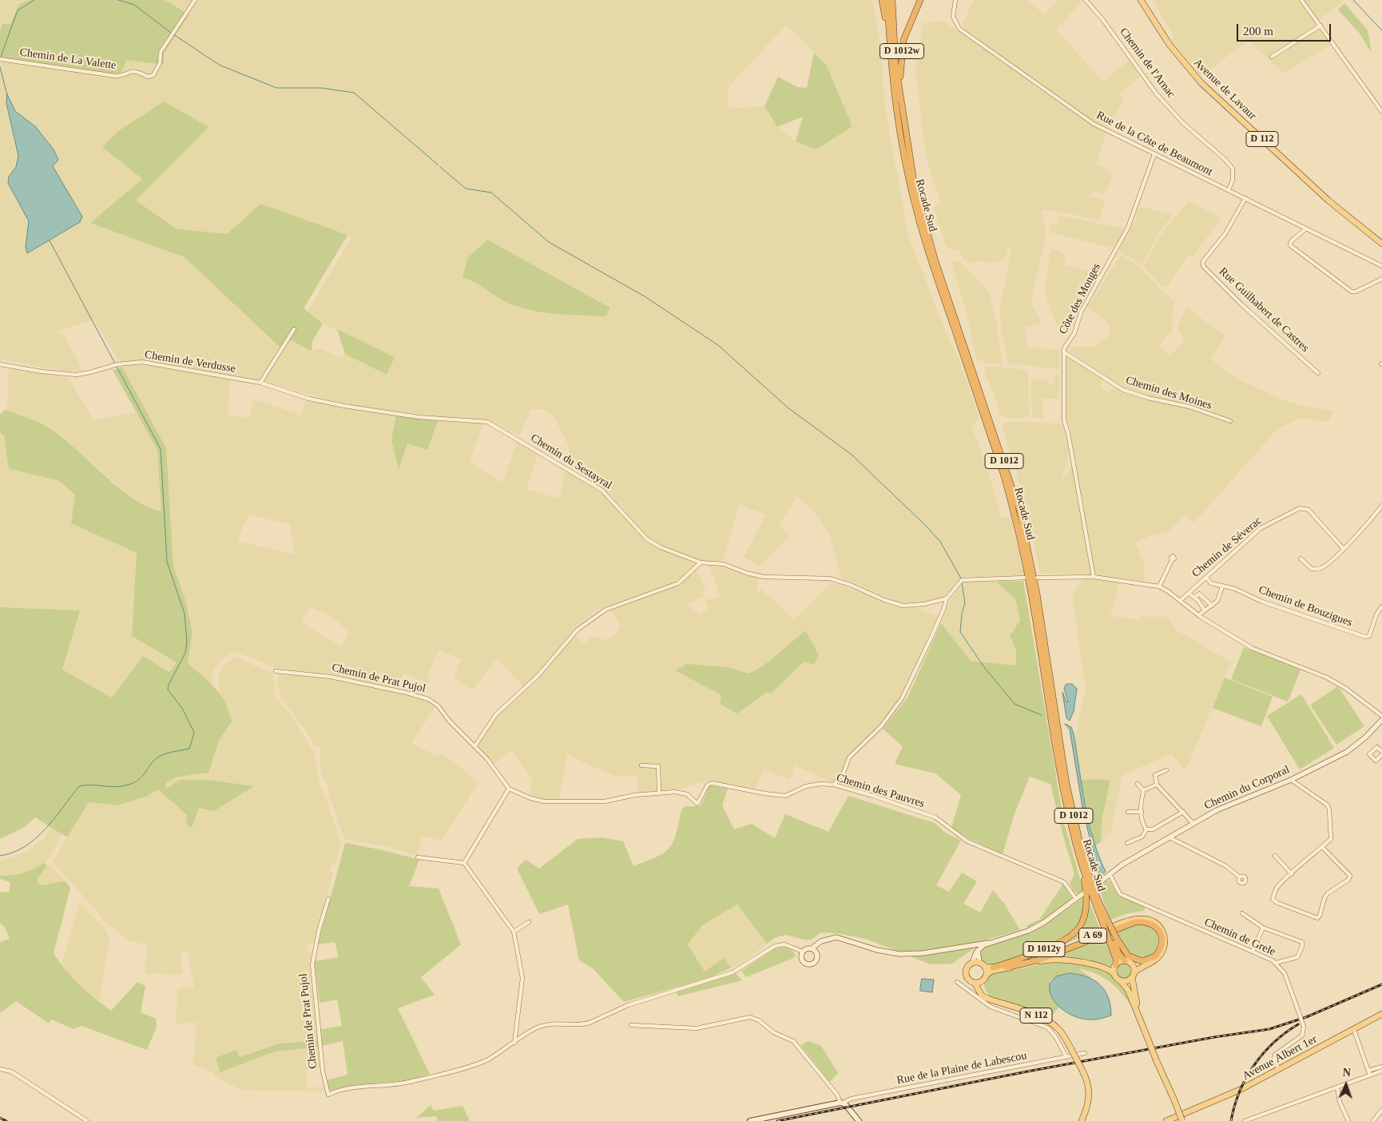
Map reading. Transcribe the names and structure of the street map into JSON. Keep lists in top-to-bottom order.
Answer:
{
  "streets": {
    "highway": [
      "D 1012w",
      "Rocade Sud",
      "D 1012",
      "A 69",
      "D 1012y"
    ],
    "main road": [
      "Avenue de Lavaur",
      "D 112",
      "N 112",
      "Avenue Albert 1er"
    ],
    "street": [
      "Chemin de La Valette",
      "Chemin de l'Arnac",
      "Rue de la Côte de Beaumont",
      "Côte des Monges",
      "Rue Guilhabert de Castres",
      "Chemin de Verdusse",
      "Chemin des Moines",
      "Chemin du Sestayral",
      "Chemin de Séverac",
      "Chemin de Bouzigues",
      "Chemin de Prat Pujol",
      "Chemin du Corporal",
      "Chemin des Pauvres",
      "Chemin de Grele",
      "Rue de la Plaine de Labescou"
    ]
  },
  "crossings": [
    ["D 1012w", "Rocade Sud"],
    ["Chemin de l'Arnac", "Rue de la Côte de Beaumont"],
    ["Rue de la Côte de Beaumont", "Côte des Monges"],
    ["Rue de la Côte de Beaumont", "Rue Guilhabert de Castres"],
    ["Rocade Sud", "A 69"],
    ["Rocade Sud", "D 1012y"],
    ["Côte des Monges", "Chemin des Moines"],
    ["Chemin de Verdusse", "Chemin du Sestayral"],
    ["Chemin de Séverac", "Chemin de Bouzigues"],
    ["Chemin de Prat Pujol", "Chemin des Pauvres"],
    ["Chemin du Corporal", "Chemin de Grele"],
    ["A 69", "D 1012y"],
    ["Chemin de Grele", "Avenue Albert 1er"]
  ],
  "scale_bar": "200 m",
  "north": "top"
}
